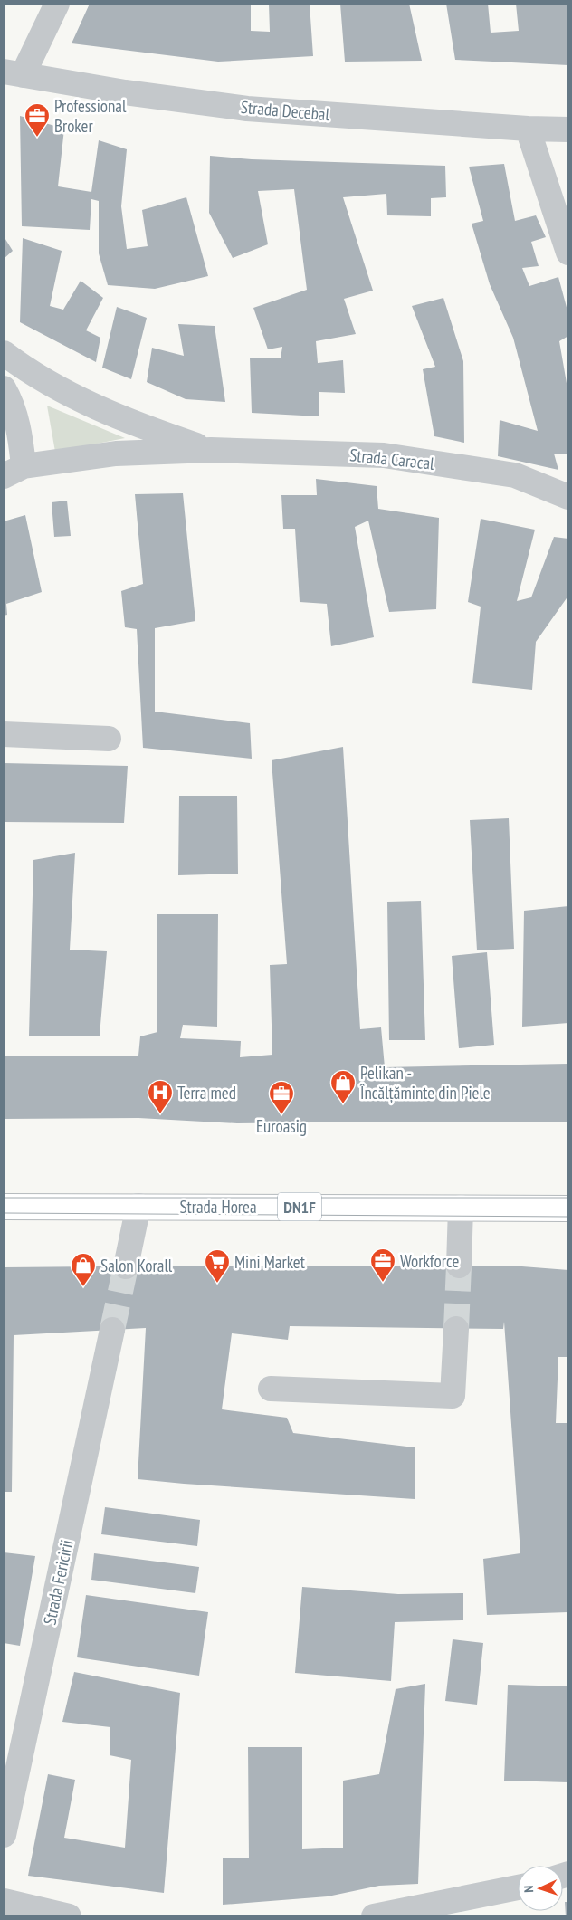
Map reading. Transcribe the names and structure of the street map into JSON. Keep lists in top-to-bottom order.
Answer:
{
  "streets": {
    "main road": ["Strada Horea", "DN1F"],
    "street": ["Strada Decebal", "Strada Caracal", "Strada Fericirii"]
  },
  "places": {
    "office": ["Professional Broker", "Euroasig", "Workforce"],
    "shop": ["Pelikan - Încălțăminte din Piele", "Salon Korall"],
    "hospital": ["Terra med"],
    "supermarket": ["Mini Market"]
  },
  "north": "left"
}
